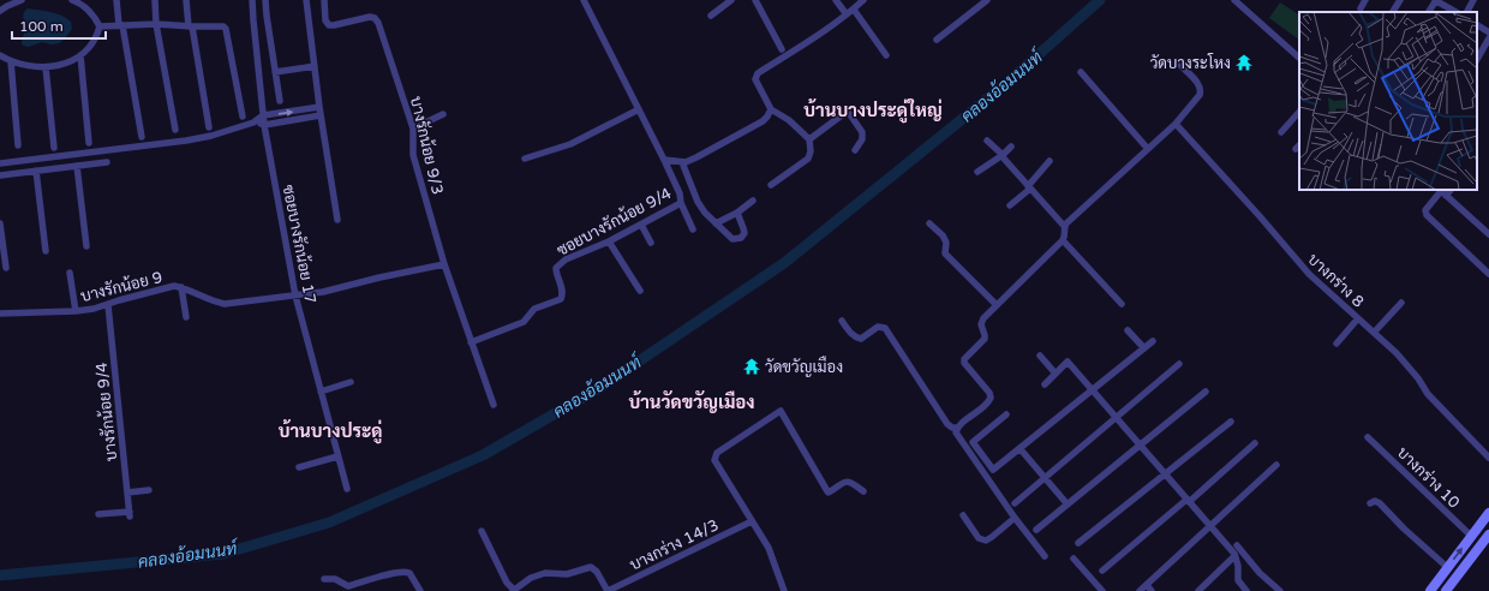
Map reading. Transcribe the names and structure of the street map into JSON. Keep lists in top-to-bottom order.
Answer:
{
  "streets": {
    "street": [
      "บางรักน้อย 9/3",
      "ซอยบางรักน้อย 9/4",
      "ซอยบางรักน้อย 17",
      "บางกร่าง 8",
      "บางรักน้อย 9",
      "บางรักน้อย 9/4",
      "บางกร่าง 10",
      "บางกร่าง 14/3"
    ]
  },
  "crossings": [
    ["บางรักน้อย 9/3", "ซอยบางรักน้อย 9/4"],
    ["บางรักน้อย 9/3", "บางรักน้อย 9"],
    ["ซอยบางรักน้อย 17", "บางรักน้อย 9"],
    ["บางรักน้อย 9", "บางรักน้อย 9/4"]
  ],
  "districts": ["บ้านบางประดู่ใหญ่", "บ้านวัดขวัญเมือง", "บ้านบางประดู่"],
  "water": ["คลองอ้อมนนท์"],
  "places": {
    "temple": ["วัดบางระโหง", "วัดขวัญเมือง"]
  },
  "scale_bar": "100 m"
}
